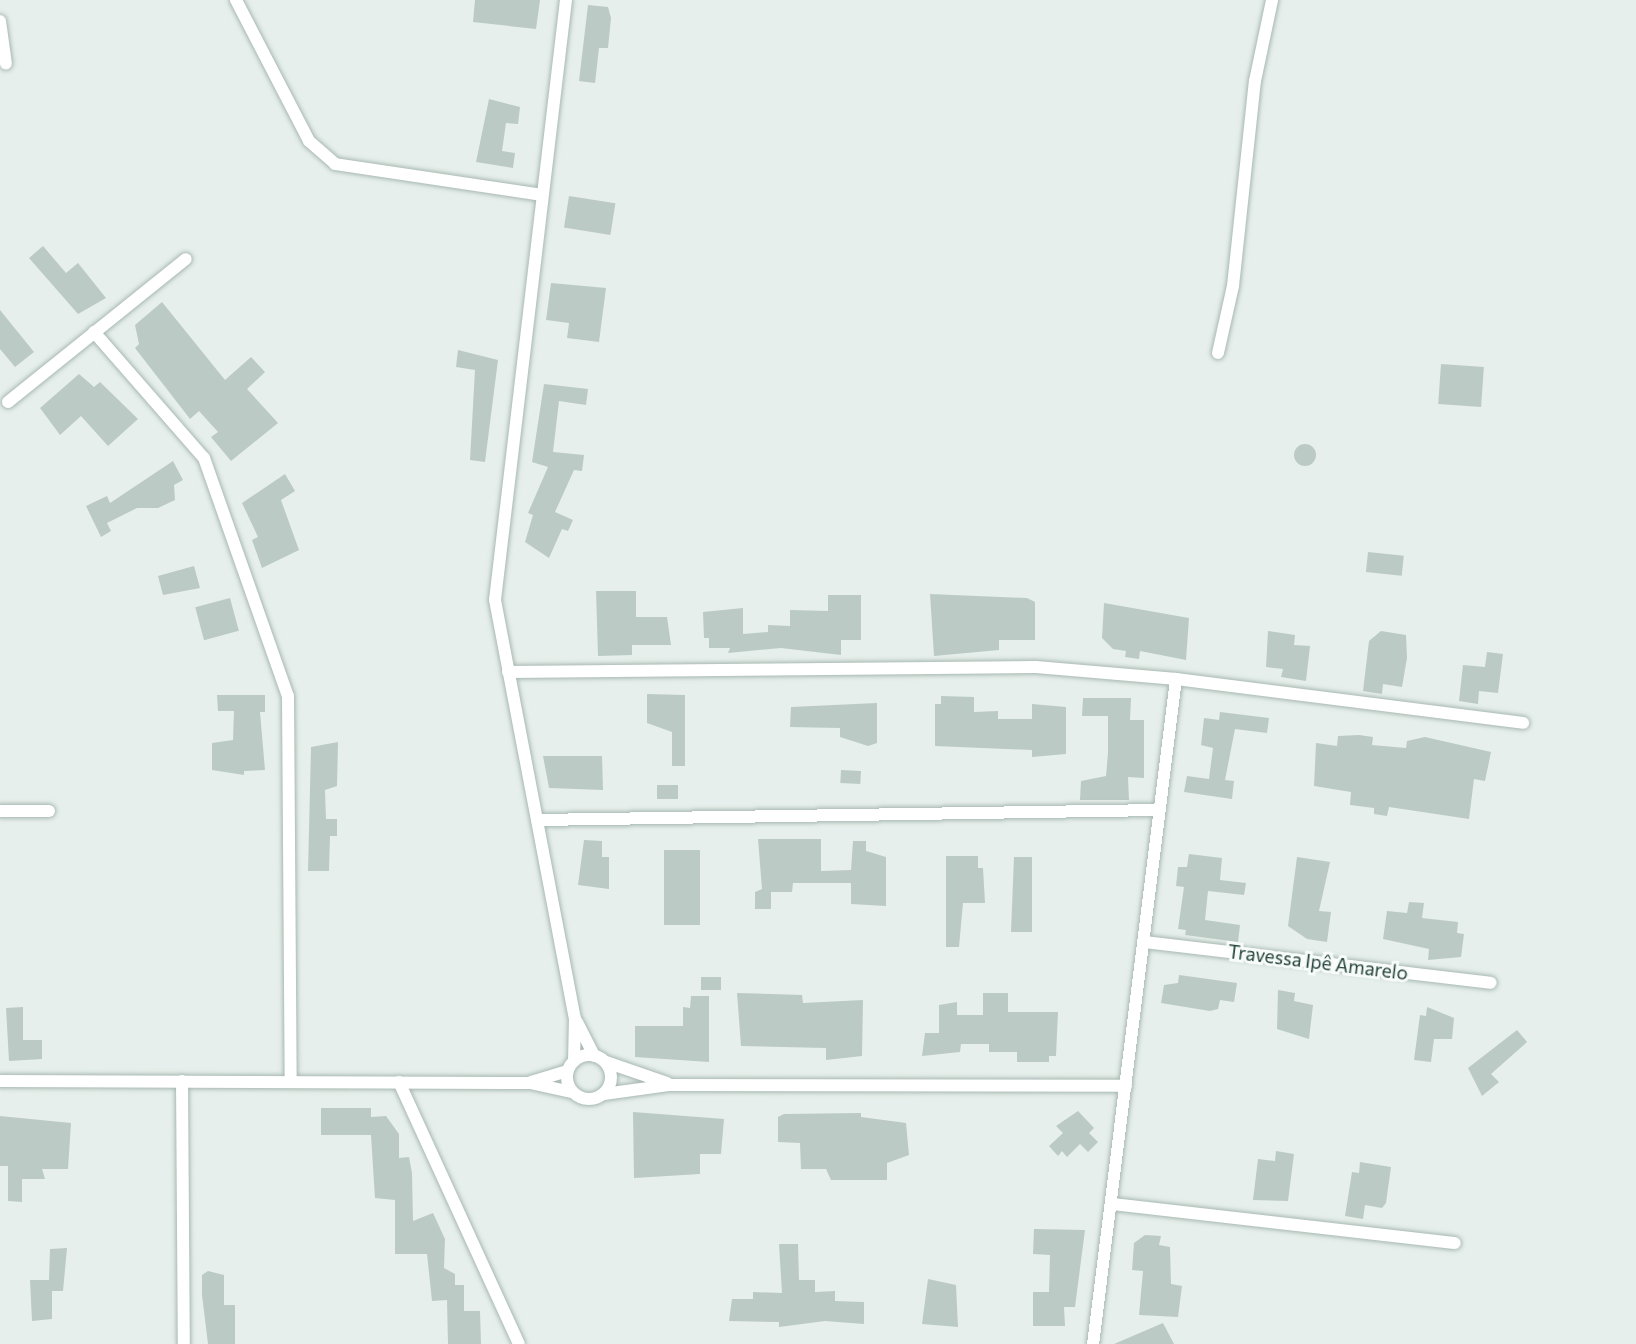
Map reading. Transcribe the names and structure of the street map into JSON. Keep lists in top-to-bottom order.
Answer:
{
  "streets": {
    "street": ["Travessa Ipê Amarelo"]
  }
}
